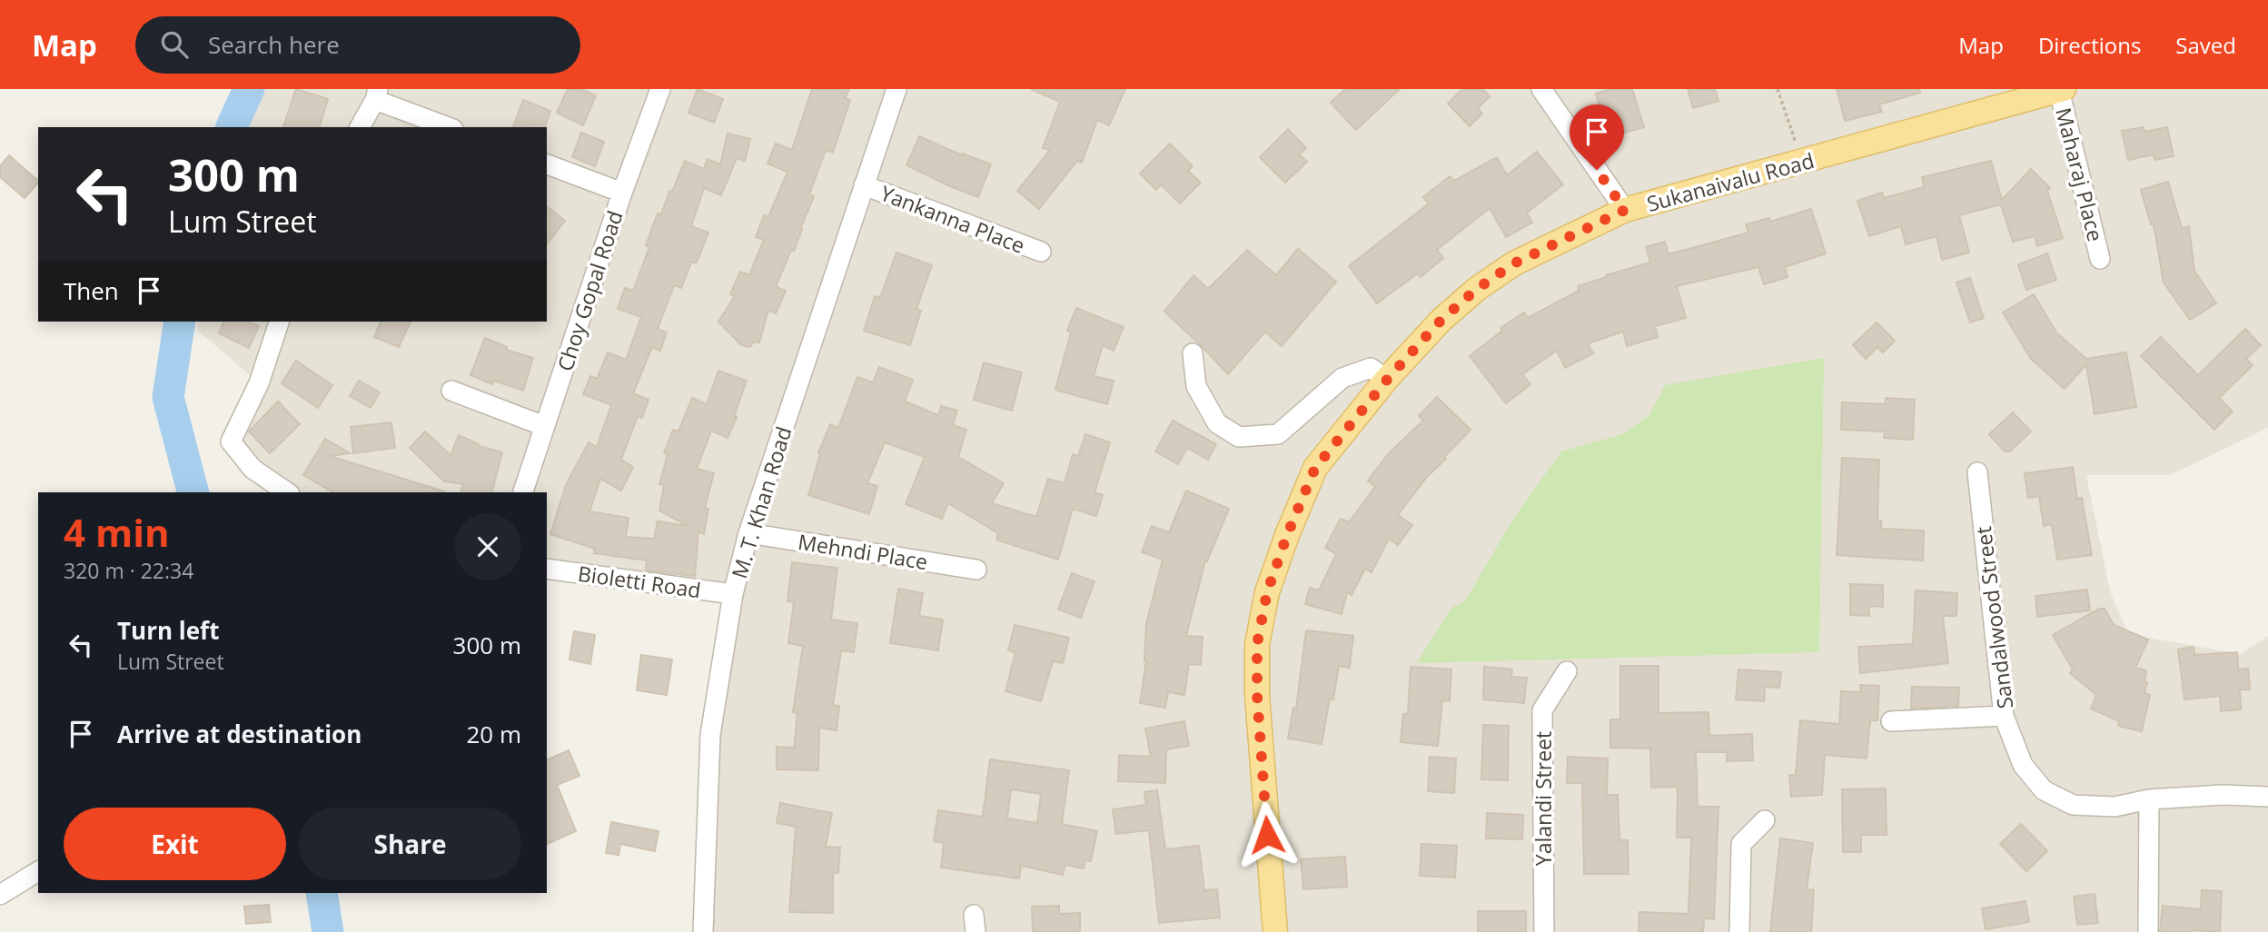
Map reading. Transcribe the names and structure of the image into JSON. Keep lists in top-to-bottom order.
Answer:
{
  "streets": {
    "main road": ["Sukanaivalu Road"],
    "street": [
      "Maharaj Place",
      "Yankanna Place",
      "Choy Gopal Road",
      "M. T. Khan Road",
      "Mehndi Place",
      "Bioletti Road",
      "Sandalwood Street",
      "Yalandi Street"
    ]
  },
  "crossings": [
    ["Maharaj Place", "Sukanaivalu Road"],
    ["Yankanna Place", "M. T. Khan Road"],
    ["M. T. Khan Road", "Mehndi Place"],
    ["M. T. Khan Road", "Bioletti Road"]
  ],
  "page": {
    "header": "Map",
    "search": "Search here",
    "nav": ["Map", "Directions", "Saved"],
    "turn": ["300 m", "Lum Street"],
    "then": "Then",
    "heading": ["4 min", "320 m · 22:34"],
    "list": [
      {
        "name": "Turn left",
        "note": "Lum Street",
        "value": "300 m"
      },
      {
        "name": "Arrive at destination",
        "value": "20 m"
      }
    ],
    "buttons": ["Exit", "Share"]
  }
}
